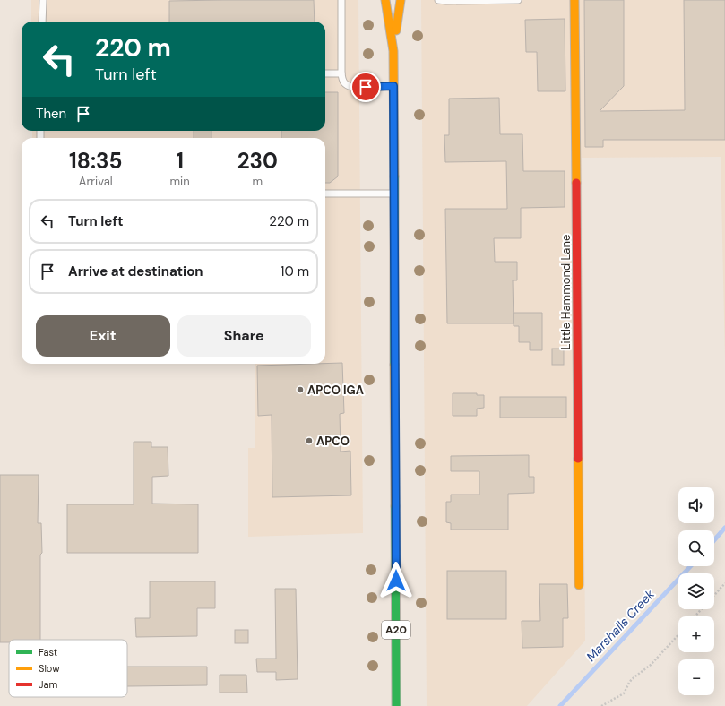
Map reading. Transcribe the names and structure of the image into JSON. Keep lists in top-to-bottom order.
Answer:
{
  "streets": {
    "main road": ["Little Hammond Lane", "A20"]
  },
  "water": ["Marshalls Creek"],
  "places": ["APCO IGA", "APCO"],
  "legend": ["Fast", "Slow", "Jam"],
  "page": {
    "turn": ["220 m", "Turn left"],
    "then": "Then",
    "eta": [
      "18:35",
      "Arrival",
      "1",
      "min",
      "230",
      "m"
    ],
    "list": [
      {
        "name": "Turn left",
        "value": "220 m"
      },
      {
        "name": "Arrive at destination",
        "value": "10 m"
      }
    ],
    "buttons": ["Exit", "Share"],
    "map_buttons": ["+", "−"]
  }
}
